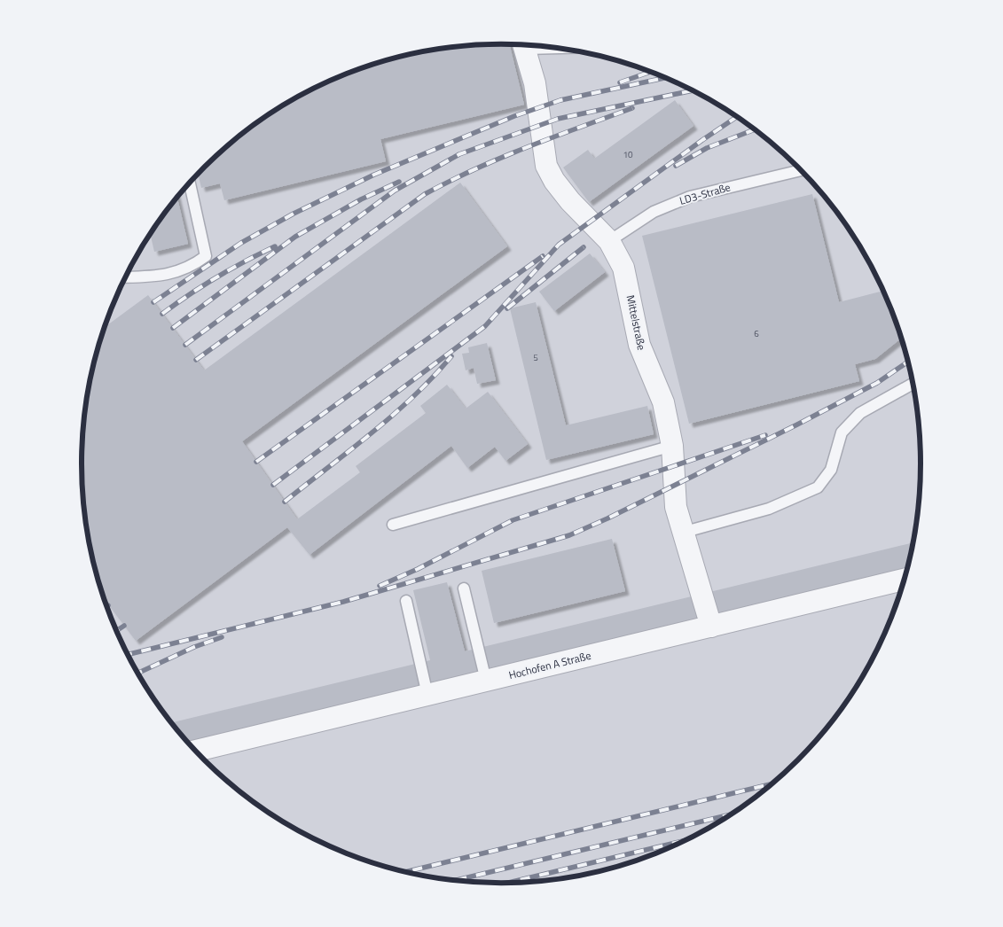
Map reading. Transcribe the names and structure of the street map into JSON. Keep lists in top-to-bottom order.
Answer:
{
  "streets": {
    "street": ["Mittelstraße", "Hochofen A Straße"],
    "lane": ["LD3-Straße"]
  },
  "crossings": [
    ["LD3-Straße", "Mittelstraße"],
    ["Mittelstraße", "Hochofen A Straße"]
  ],
  "house_numbers": ["10", "6", "5"]
}
